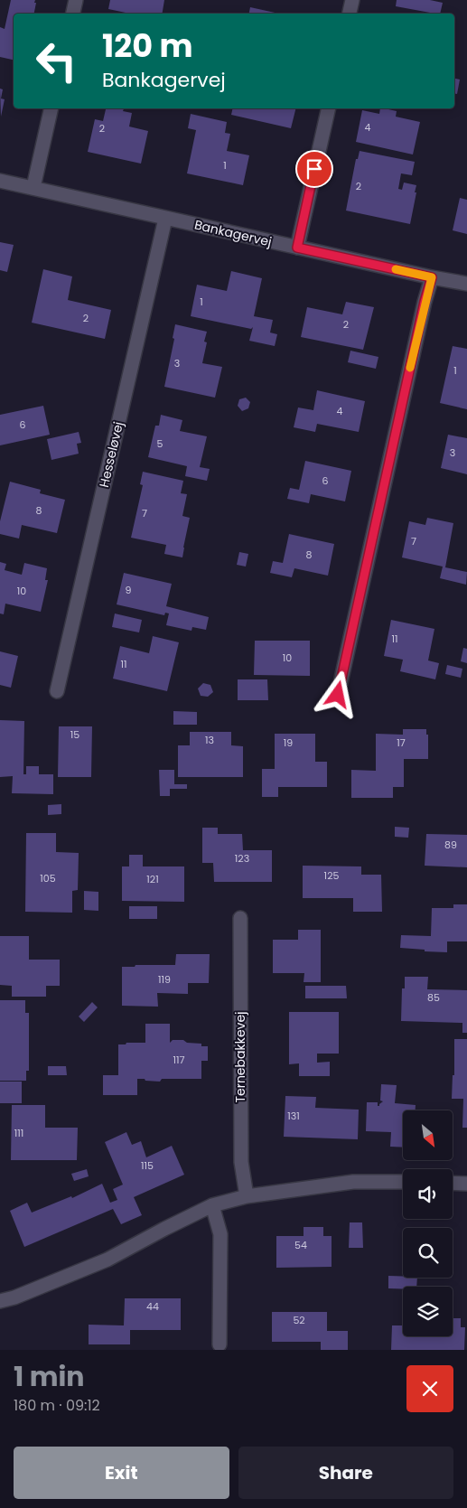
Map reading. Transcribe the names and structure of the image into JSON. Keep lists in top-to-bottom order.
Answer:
{
  "streets": {
    "street": ["Bankagervej", "Hesseløvej", "Ternebakkevej"]
  },
  "crossings": [
    ["Bankagervej", "Hesseløvej"]
  ],
  "house_numbers": [
    "4",
    "2",
    "1",
    "2",
    "1",
    "2",
    "2",
    "3",
    "1",
    "4",
    "6",
    "5",
    "3",
    "6",
    "8",
    "7",
    "7",
    "8",
    "9",
    "10",
    "11",
    "10",
    "11",
    "15",
    "13",
    "19",
    "17",
    "89",
    "123",
    "125",
    "105",
    "121",
    "119",
    "85",
    "117",
    "131",
    "111",
    "115",
    "54",
    "44",
    "52"
  ],
  "north": "bottom right",
  "page": {
    "turn": ["120 m", "Bankagervej"],
    "heading": ["1 min", "180 m · 09:12"],
    "buttons": ["Exit", "Share"]
  }
}
